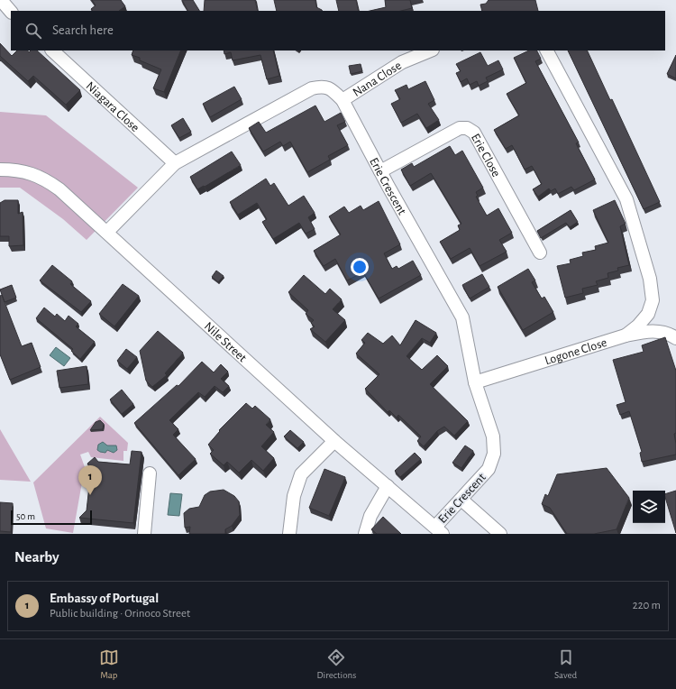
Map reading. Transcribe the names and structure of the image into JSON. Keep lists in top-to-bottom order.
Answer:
{
  "streets": {
    "street": [
      "Nana Close",
      "Niagara Close",
      "Erie Close",
      "Erie Crescent",
      "Nile Street",
      "Logone Close"
    ]
  },
  "crossings": [
    ["Nana Close", "Erie Crescent"],
    ["Niagara Close", "Erie Crescent"],
    ["Erie Close", "Erie Crescent"],
    ["Erie Crescent", "Nile Street"],
    ["Erie Crescent", "Logone Close"]
  ],
  "scale_bar": "50 m",
  "page": {
    "search": "Search here",
    "pins": "1",
    "scale": "50 m",
    "heading": "Nearby",
    "list": [
      {
        "mark": "1",
        "name": "Embassy of Portugal",
        "note": "Public building · Orinoco Street",
        "value": "220 m"
      }
    ],
    "nav": ["Map", "Directions", "Saved"]
  }
}
